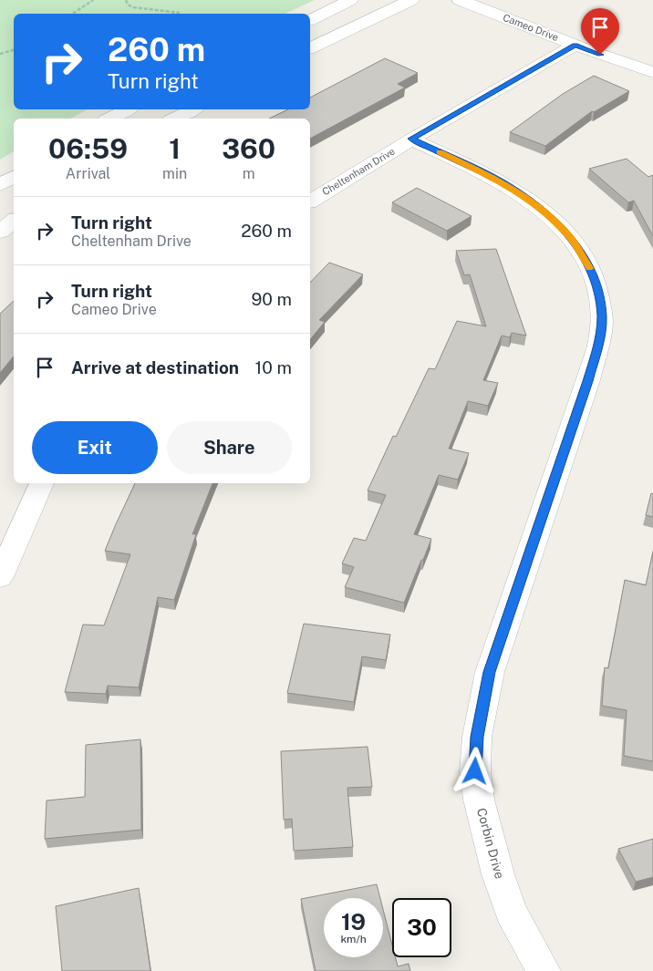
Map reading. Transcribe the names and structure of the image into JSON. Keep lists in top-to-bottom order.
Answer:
{
  "streets": {
    "street": ["Cameo Drive", "Cheltenham Drive", "Corbin Drive"]
  },
  "crossings": [
    ["Cameo Drive", "Cheltenham Drive"],
    ["Cheltenham Drive", "Corbin Drive"]
  ],
  "page": {
    "turn": ["260 m", "Turn right"],
    "eta": [
      "06:59",
      "Arrival",
      "1",
      "min",
      "360",
      "m"
    ],
    "list": [
      {
        "name": "Turn right",
        "note": "Cheltenham Drive",
        "value": "260 m"
      },
      {
        "name": "Turn right",
        "note": "Cameo Drive",
        "value": "90 m"
      },
      {
        "name": "Arrive at destination",
        "value": "10 m"
      }
    ],
    "buttons": ["Exit", "Share"],
    "speed": "19 km/h",
    "limit": "30"
  }
}
